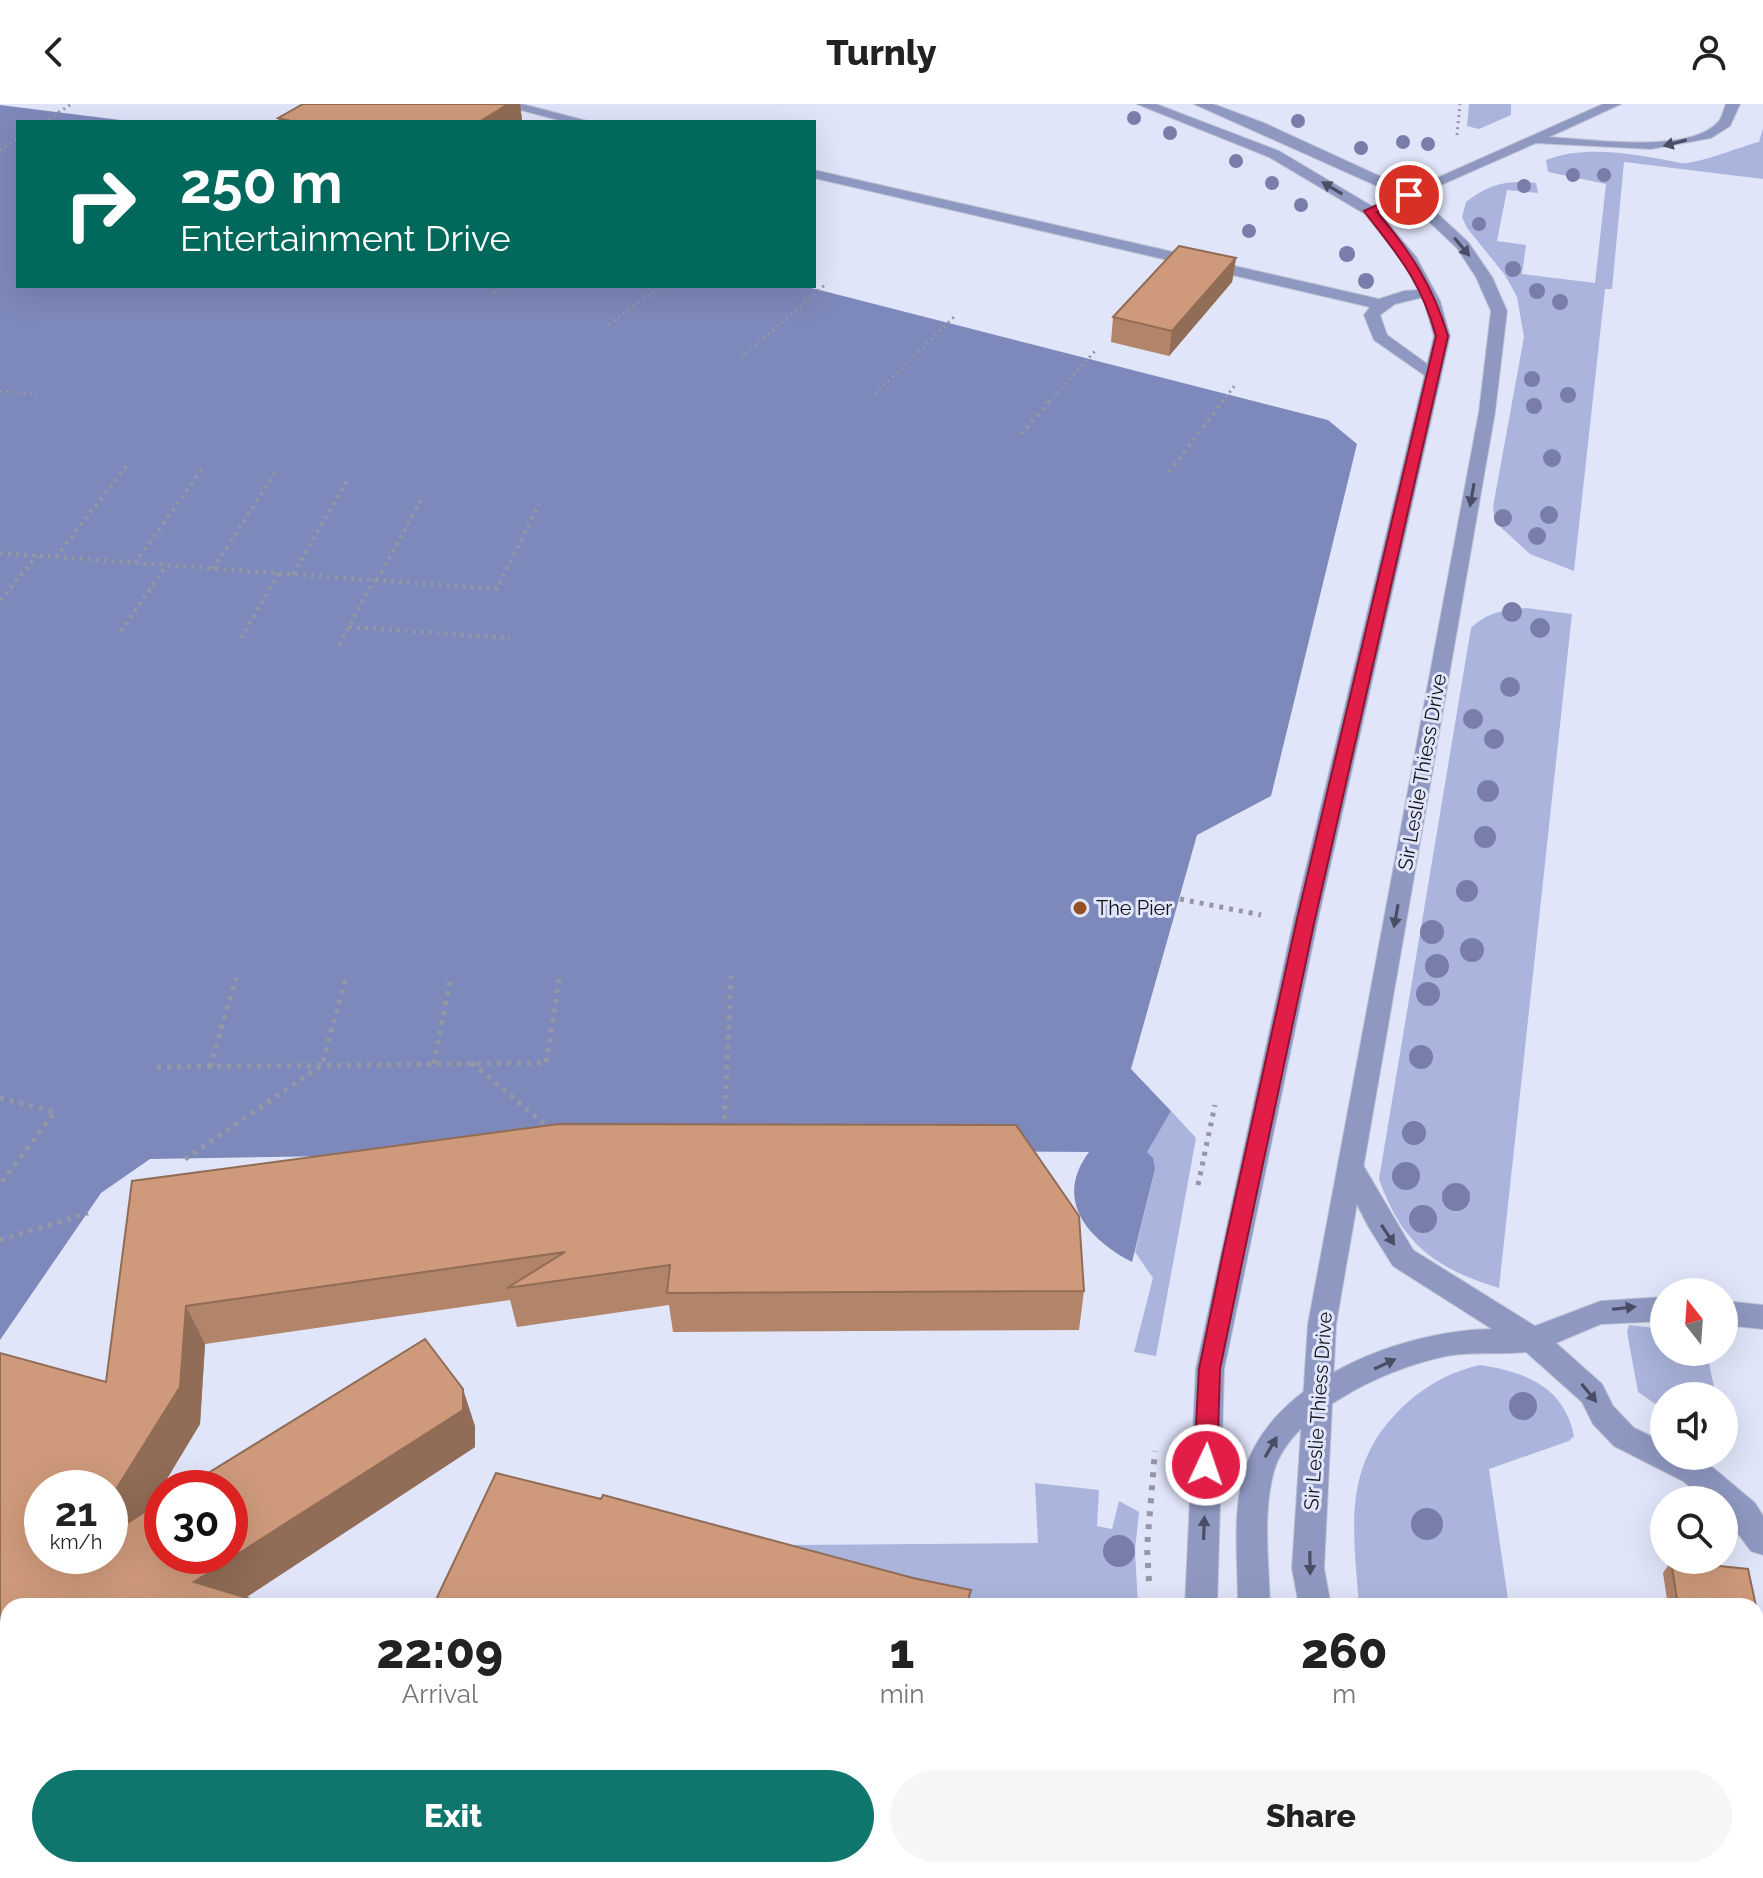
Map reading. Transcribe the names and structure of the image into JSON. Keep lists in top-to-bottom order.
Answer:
{
  "streets": {
    "street": ["Sir Leslie Thiess Drive"]
  },
  "places": ["The Pier"],
  "north": "top",
  "page": {
    "header": "Turnly",
    "turn": ["250 m", "Entertainment Drive"],
    "speed": "21 km/h",
    "limit": "30",
    "eta": [
      "22:09",
      "Arrival",
      "1",
      "min",
      "260",
      "m"
    ],
    "buttons": ["Exit", "Share"]
  }
}
